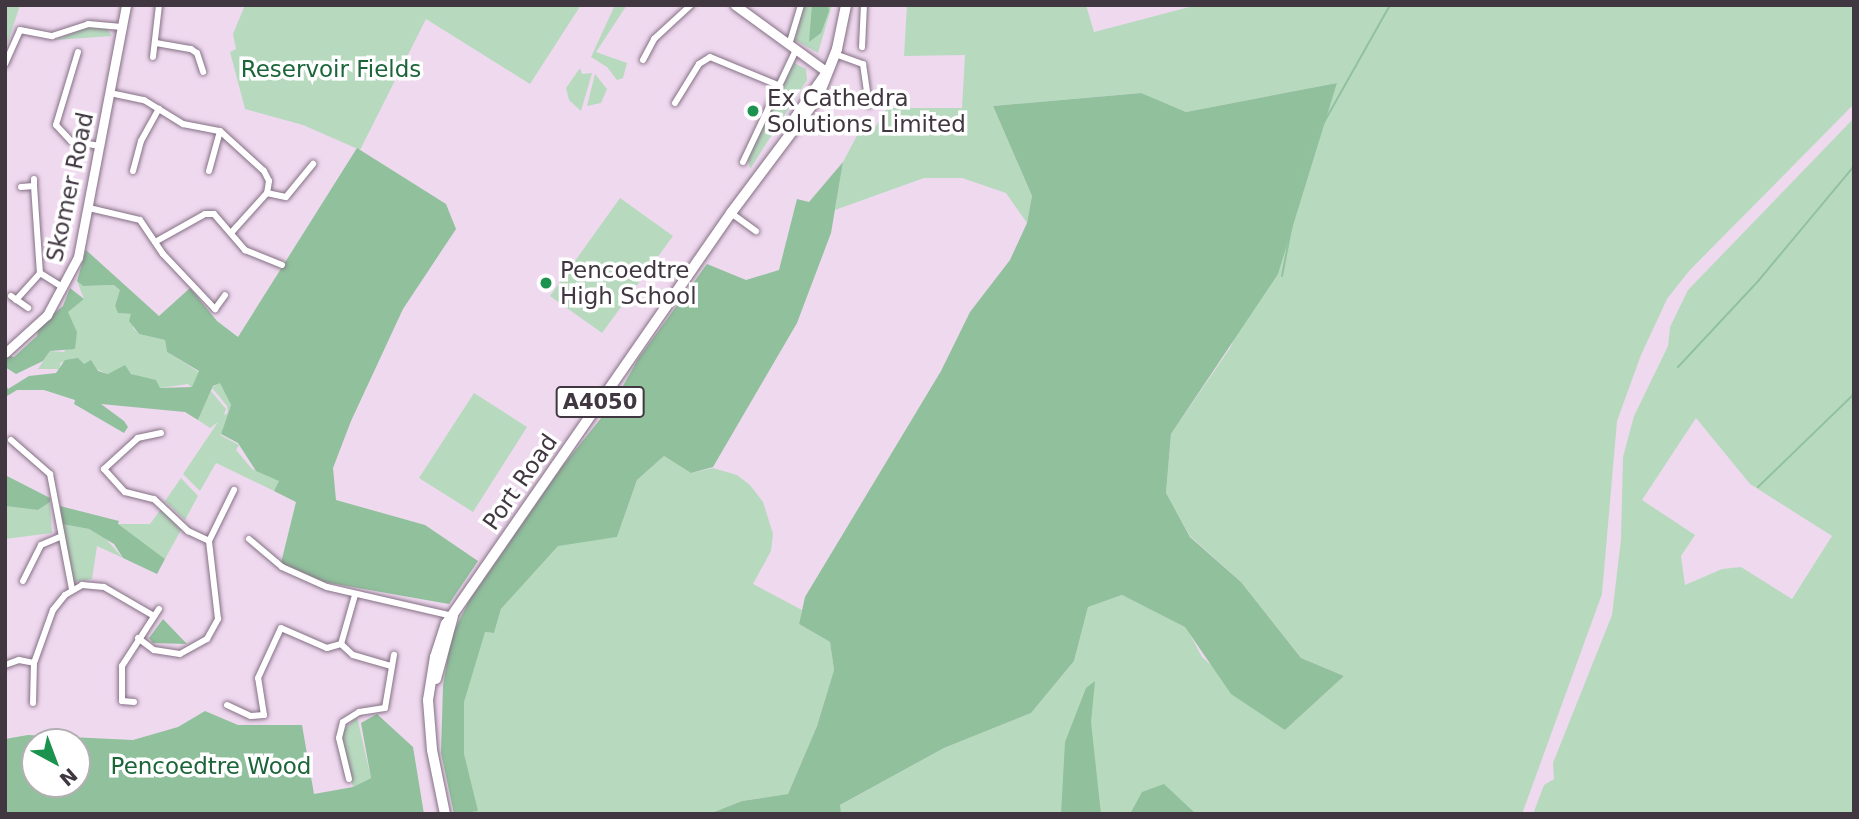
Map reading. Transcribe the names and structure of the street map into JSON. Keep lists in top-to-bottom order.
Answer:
{
  "streets": {
    "main road": ["A4050", "Port Road"],
    "street": ["Skomer Road"]
  },
  "crossings": [
    ["A4050", "Port Road"]
  ],
  "parks": ["Reservoir Fields", "Pencoedtre Wood"],
  "places": ["Ex Cathedra Solutions Limited", "Pencoedtre High School"],
  "north": "bottom right"
}
